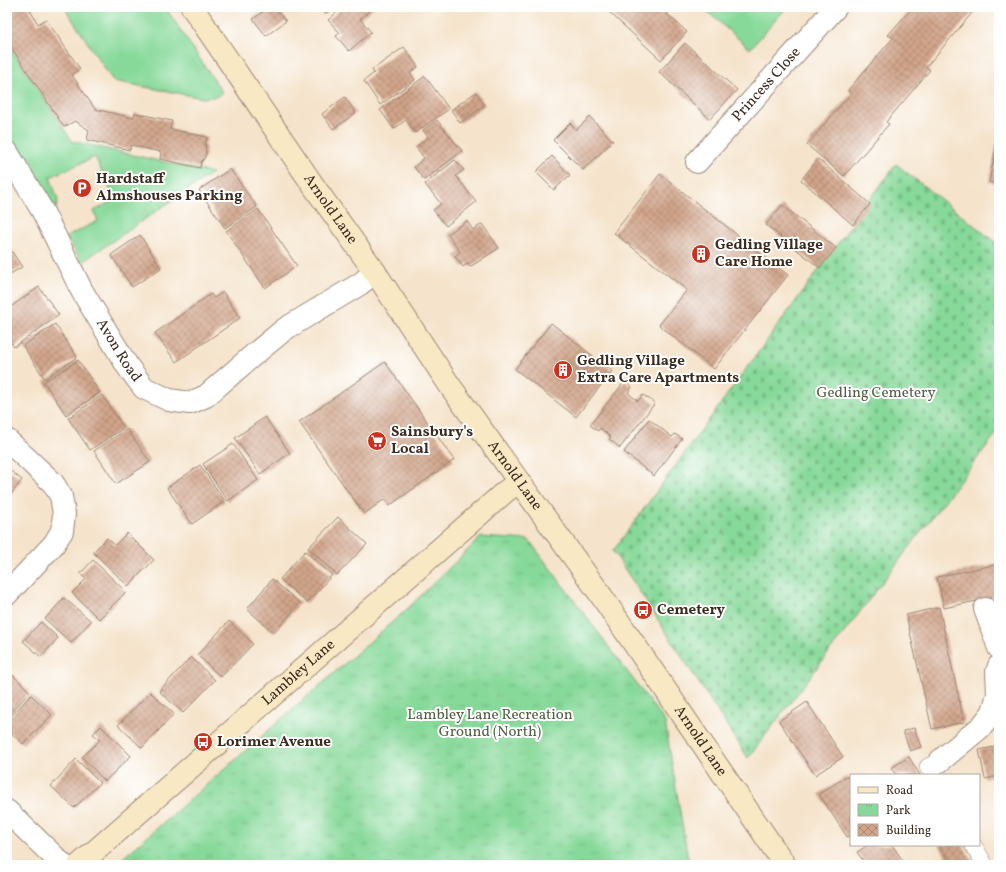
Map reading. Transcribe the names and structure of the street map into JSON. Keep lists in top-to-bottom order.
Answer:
{
  "streets": {
    "street": [
      "Princess Close",
      "Arnold Lane",
      "Avon Road",
      "Lambley Lane"
    ]
  },
  "crossings": [
    ["Arnold Lane", "Avon Road"],
    ["Arnold Lane", "Lambley Lane"]
  ],
  "parks": ["Gedling Cemetery", "Lambley Lane Recreation Ground (North)"],
  "places": {
    "parking": ["Hardstaff Almshouses Parking"],
    "building": ["Gedling Village Care Home", "Gedling Village Extra Care Apartments"],
    "supermarket": ["Sainsbury's Local"],
    "bus stop": ["Cemetery", "Lorimer Avenue"]
  },
  "legend": ["Road", "Park", "Building"]
}
